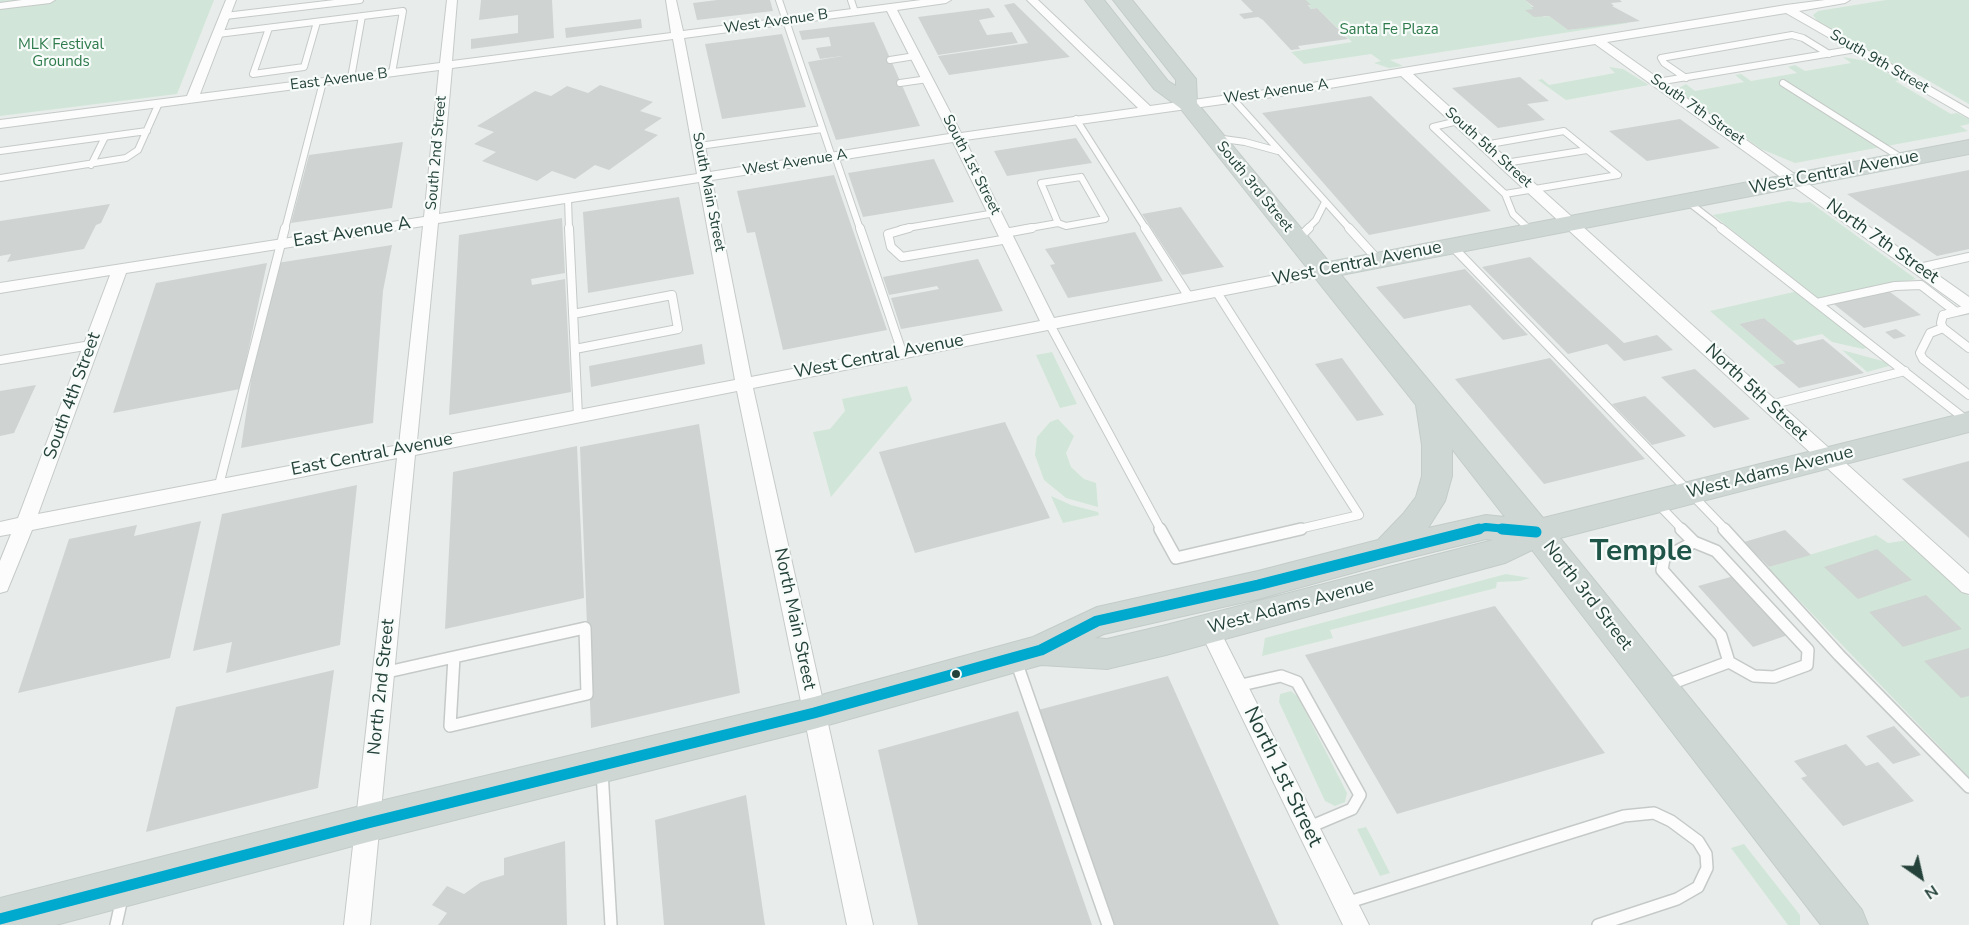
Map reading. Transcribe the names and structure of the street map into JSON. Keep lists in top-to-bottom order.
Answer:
{
  "streets": {
    "main road": [
      "West Central Avenue",
      "South 3rd Street",
      "West Adams Avenue",
      "North 3rd Street"
    ],
    "street": [
      "West Avenue B",
      "South 9th Street",
      "East Avenue B",
      "West Avenue A",
      "South 7th Street",
      "South 5th Street",
      "South 2nd Street",
      "South 1st Street",
      "South Main Street",
      "East Avenue A",
      "North 7th Street",
      "North 5th Street",
      "South 4th Street",
      "East Central Avenue",
      "North Main Street",
      "North 2nd Street",
      "North 1st Street"
    ]
  },
  "crossings": [
    ["West Avenue B", "East Avenue B"],
    ["West Avenue B", "South 1st Street"],
    ["West Avenue B", "South Main Street"],
    ["South 9th Street", "West Avenue A"],
    ["East Avenue B", "South 2nd Street"],
    ["East Avenue B", "South Main Street"],
    ["West Avenue A", "South 7th Street"],
    ["West Avenue A", "South 5th Street"],
    ["West Avenue A", "South 1st Street"],
    ["West Avenue A", "South 3rd Street"],
    ["West Avenue A", "South Main Street"],
    ["West Avenue A", "East Avenue A"],
    ["South 7th Street", "West Central Avenue"],
    ["South 7th Street", "North 7th Street"],
    ["South 5th Street", "West Central Avenue"],
    ["South 5th Street", "North 5th Street"],
    ["South 2nd Street", "East Avenue A"],
    ["South 2nd Street", "East Central Avenue"],
    ["South 2nd Street", "North 2nd Street"],
    ["South 1st Street", "West Central Avenue"],
    ["West Central Avenue", "South 3rd Street"],
    ["West Central Avenue", "South Main Street"],
    ["West Central Avenue", "North 7th Street"],
    ["West Central Avenue", "North 5th Street"],
    ["West Central Avenue", "East Central Avenue"],
    ["West Central Avenue", "North 3rd Street"],
    ["West Central Avenue", "North Main Street"],
    ["South 3rd Street", "North 3rd Street"],
    ["South Main Street", "East Avenue A"],
    ["South Main Street", "East Central Avenue"],
    ["South Main Street", "North Main Street"],
    ["East Avenue A", "South 4th Street"],
    ["North 5th Street", "West Adams Avenue"],
    ["South 4th Street", "East Central Avenue"],
    ["East Central Avenue", "North Main Street"],
    ["East Central Avenue", "North 2nd Street"],
    ["West Adams Avenue", "North 3rd Street"],
    ["West Adams Avenue", "North Main Street"],
    ["West Adams Avenue", "North 2nd Street"],
    ["West Adams Avenue", "North 1st Street"]
  ],
  "districts": ["Temple"],
  "parks": ["Santa Fe Plaza", "MLK Festival Grounds"],
  "north": "bottom right"
}
